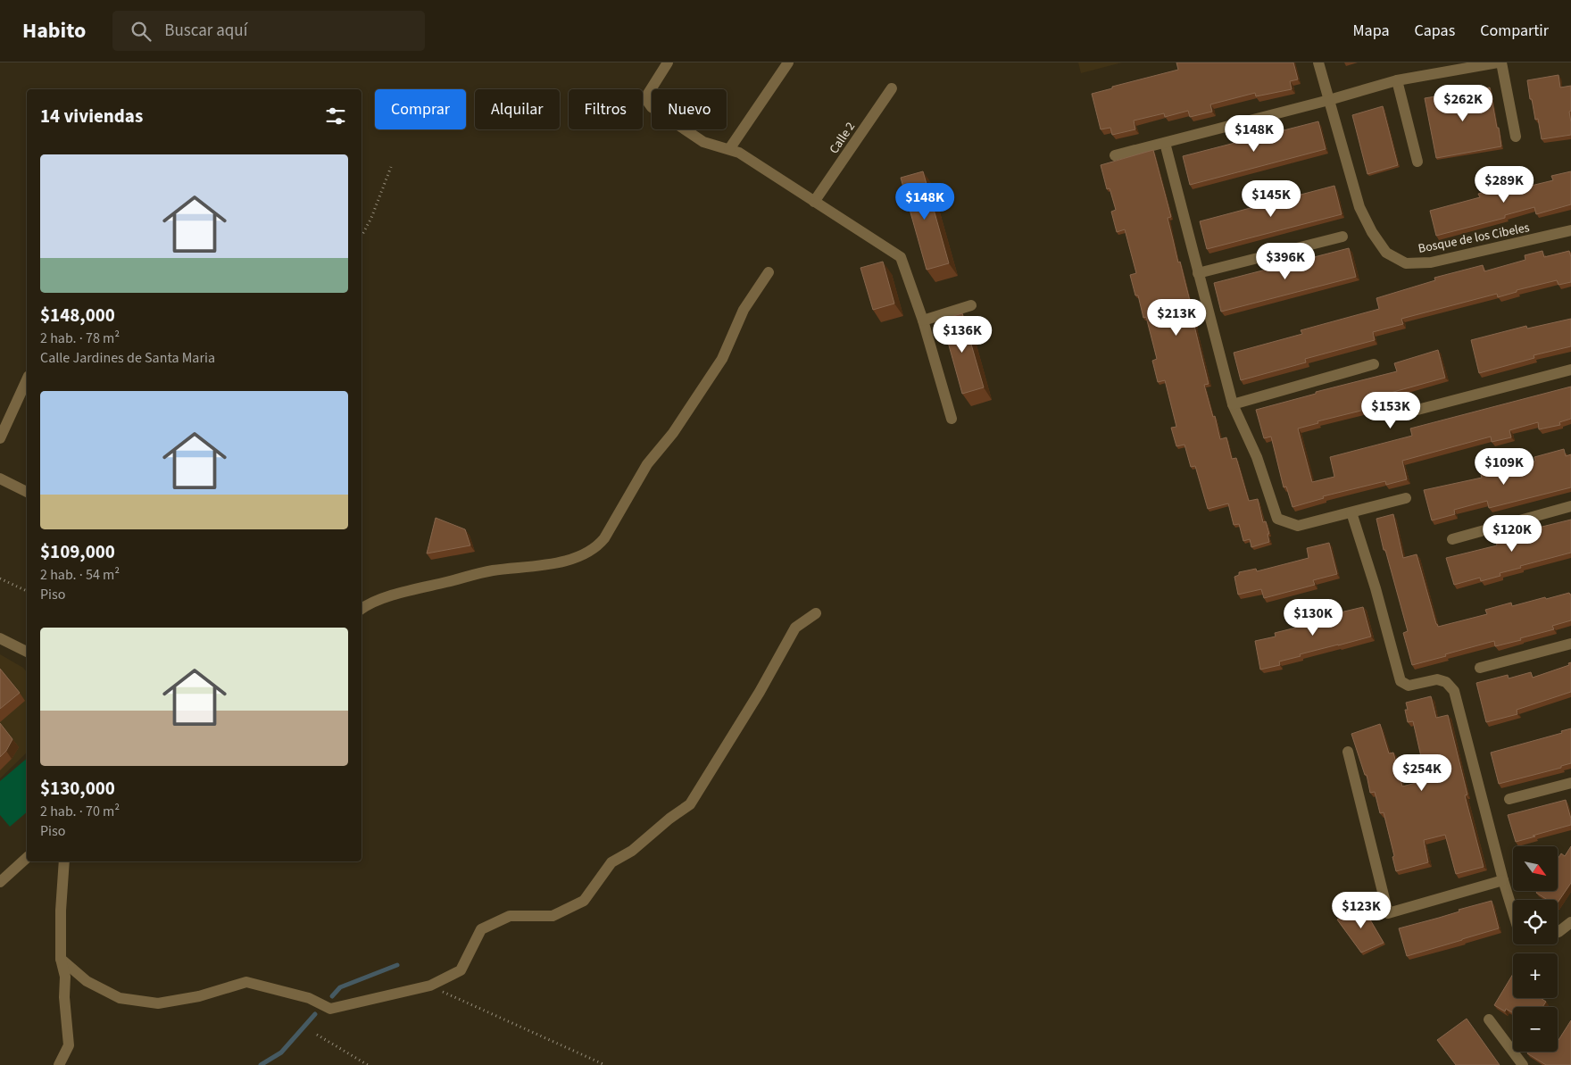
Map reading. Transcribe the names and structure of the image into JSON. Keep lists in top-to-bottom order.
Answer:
{
  "streets": {
    "street": ["Calle 2", "Bosque de los Cibeles"]
  },
  "north": "bottom right",
  "page": {
    "header": "Habito",
    "search": "Buscar aquí",
    "nav": ["Mapa", "Capas", "Compartir"],
    "price": [
      "$262K",
      "$148K",
      "$289K",
      "$145K",
      "$148K",
      "$396K",
      "$213K",
      "$136K",
      "$153K",
      "$109K",
      "$120K",
      "$130K",
      "$254K",
      "$123K"
    ],
    "chip": [
      "Comprar",
      "Alquilar",
      "Filtros",
      "Nuevo"
    ],
    "heading": "14 viviendas",
    "list": [
      {
        "name": "$148,000",
        "note": "2 hab. · 78 m² · Calle Jardines de Santa Maria"
      },
      {
        "name": "$109,000",
        "note": "2 hab. · 54 m² · Piso"
      },
      {
        "name": "$130,000",
        "note": "2 hab. · 70 m² · Piso"
      }
    ],
    "map_buttons": ["+", "−"]
  }
}
